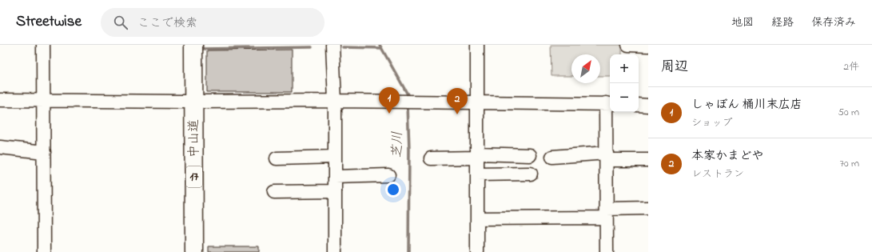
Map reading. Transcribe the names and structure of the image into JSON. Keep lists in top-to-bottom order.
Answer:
{
  "streets": {
    "highway": ["中山道", "17"]
  },
  "water": ["芝川"],
  "north": "top right",
  "page": {
    "header": "Streetwise",
    "search": "ここで検索",
    "nav": ["地図", "経路", "保存済み"],
    "heading": ["周辺", "2件"],
    "map_buttons": ["+", "−"],
    "list": [
      {
        "mark": "1",
        "name": "しゃぼん 桶川末広店",
        "note": "ショップ",
        "value": "50 m"
      },
      {
        "mark": "2",
        "name": "本家かまどや",
        "note": "レストラン",
        "value": "70 m"
      }
    ],
    "pins": ["1", "2"]
  }
}
